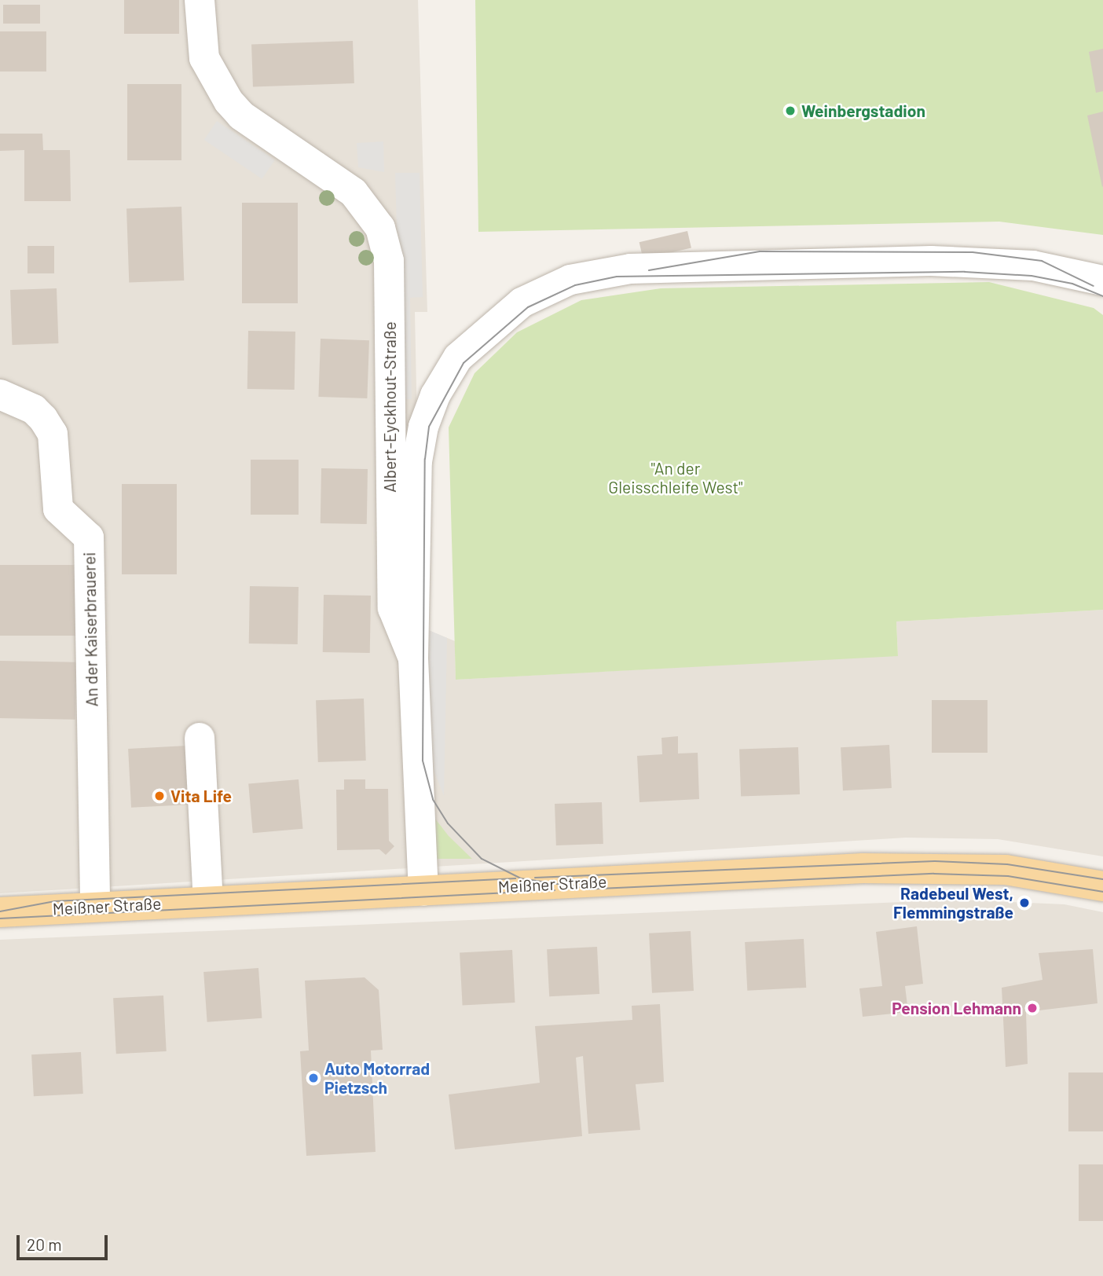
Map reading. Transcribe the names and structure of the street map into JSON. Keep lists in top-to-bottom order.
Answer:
{
  "streets": {
    "main road": ["Meißner Straße"],
    "street": ["Albert-Eyckhout-Straße", "An der Kaiserbrauerei"]
  },
  "crossings": [
    ["Albert-Eyckhout-Straße", "Meißner Straße"],
    ["An der Kaiserbrauerei", "Meißner Straße"]
  ],
  "parks": ["\"An der Gleisschleife West\""],
  "places": [
    "Weinbergstadion",
    "Vita Life",
    "Radebeul West, Flemmingstraße",
    "Pension Lehmann",
    "Auto Motorrad Pietzsch"
  ],
  "scale_bar": "20 m"
}
